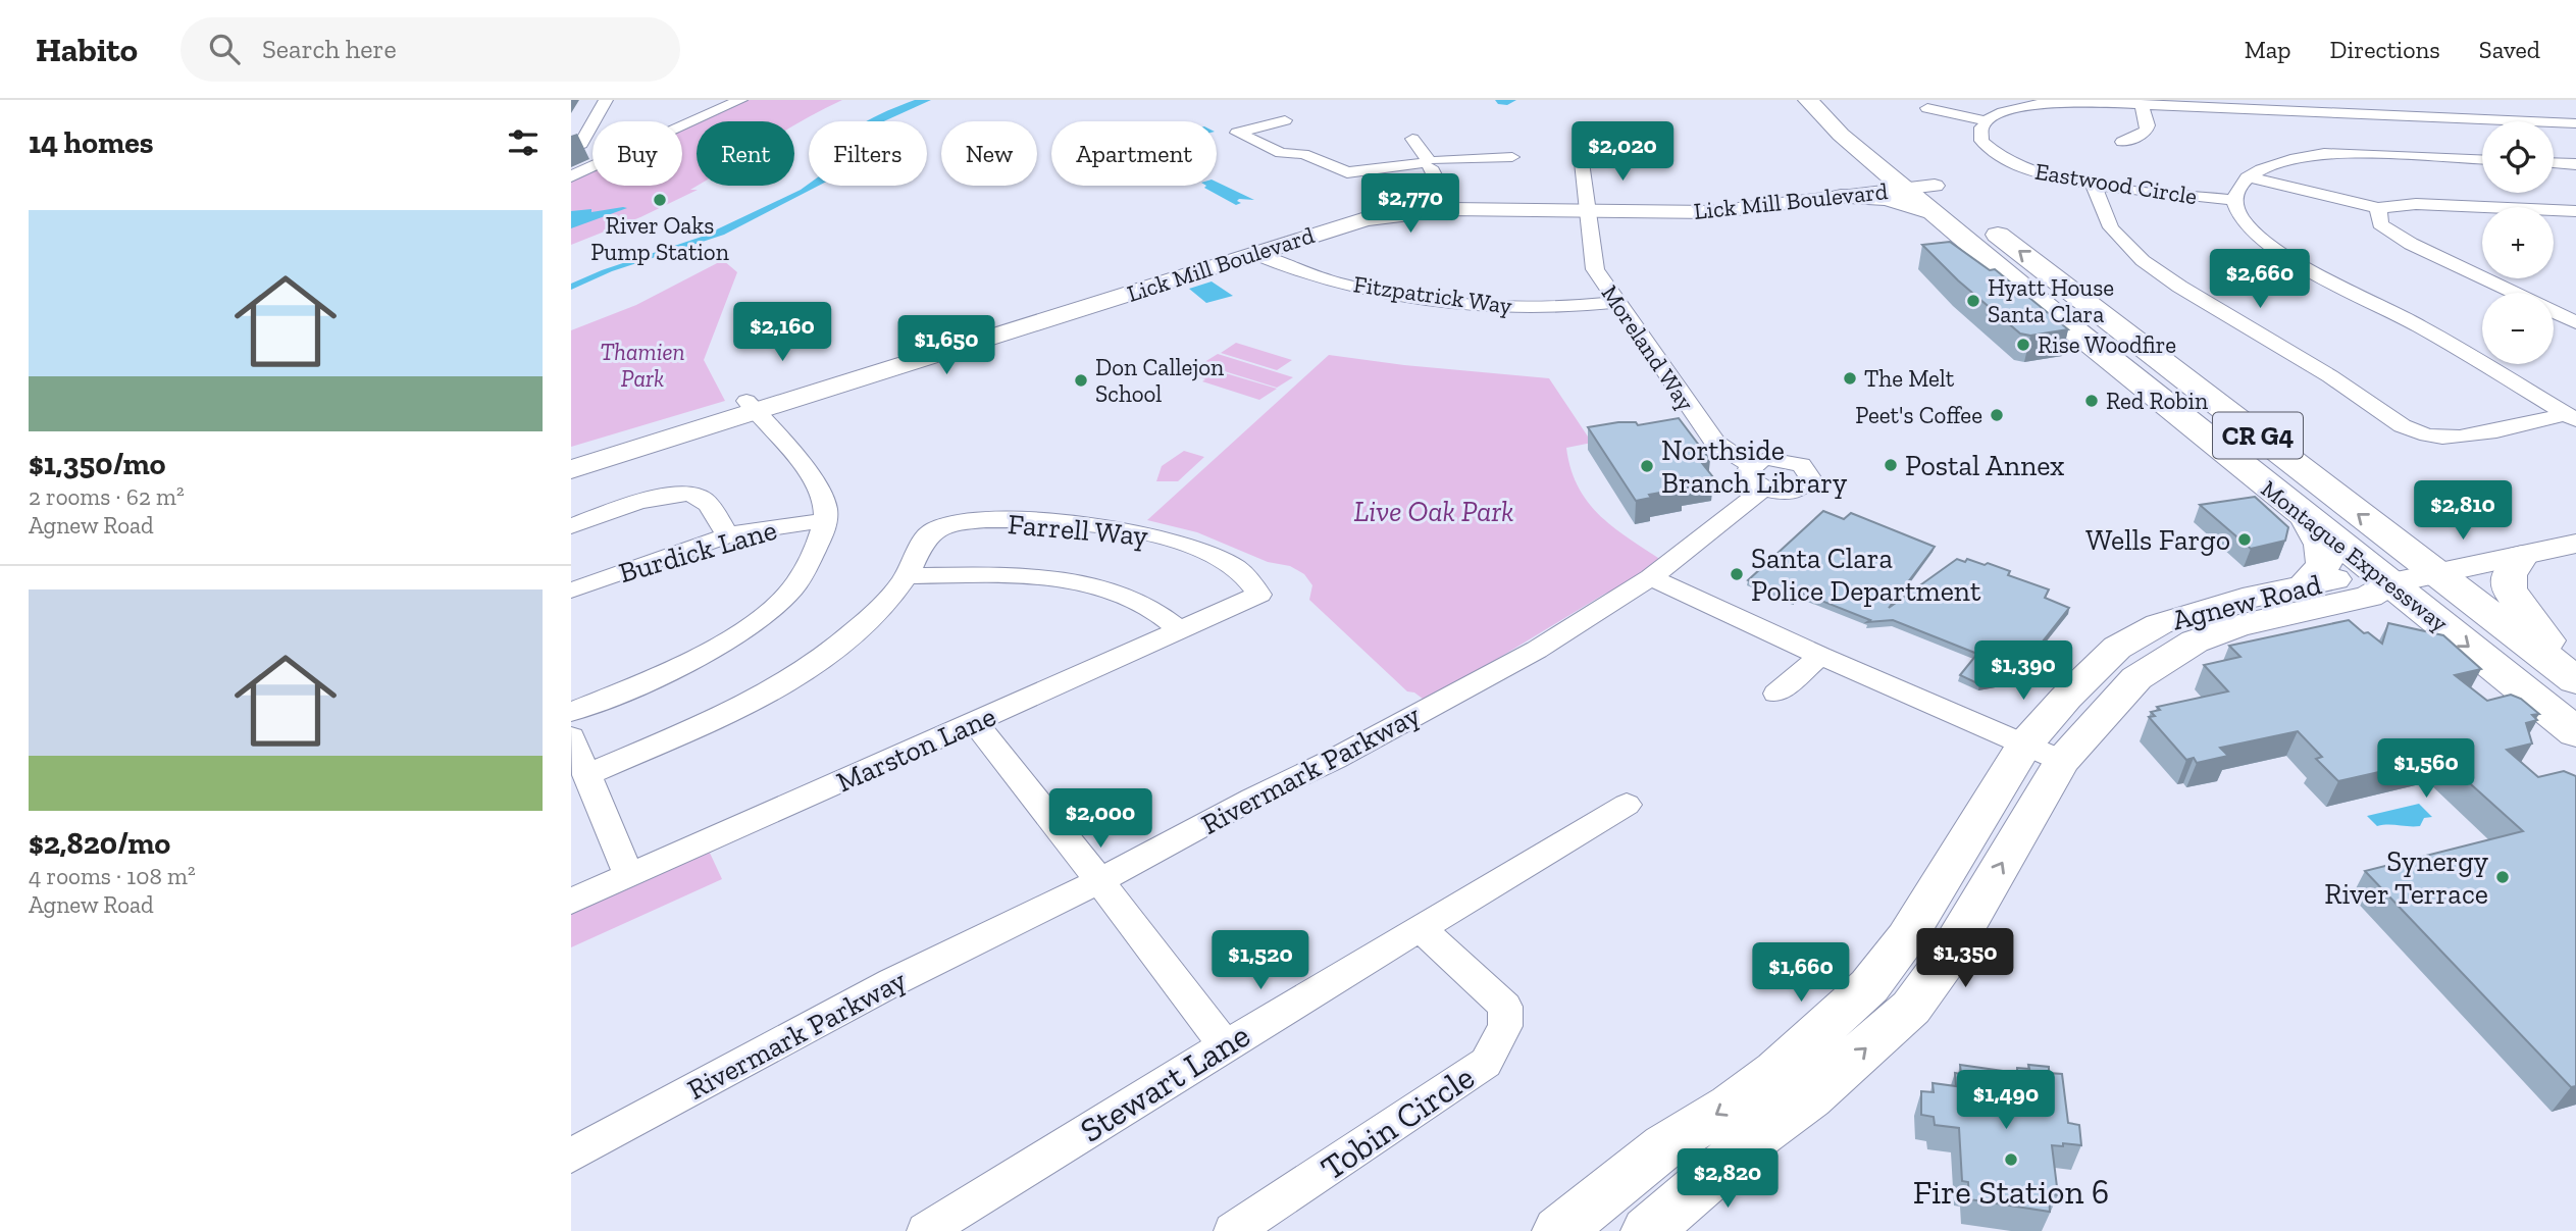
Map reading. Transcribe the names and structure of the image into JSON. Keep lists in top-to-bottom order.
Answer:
{
  "streets": {
    "highway": ["CR G4", "Montague Expressway"],
    "main road": ["Lick Mill Boulevard", "Agnew Road"],
    "street": [
      "Eastwood Circle",
      "Fitzpatrick Way",
      "Moreland Way",
      "Farrell Way",
      "Burdick Lane",
      "Marston Lane",
      "Rivermark Parkway",
      "Stewart Lane",
      "Tobin Circle"
    ]
  },
  "crossings": [
    ["Lick Mill Boulevard", "Fitzpatrick Way"],
    ["Lick Mill Boulevard", "Moreland Way"],
    ["Lick Mill Boulevard", "Montague Expressway"],
    ["Fitzpatrick Way", "Moreland Way"],
    ["Farrell Way", "Marston Lane"],
    ["Montague Expressway", "Agnew Road"],
    ["Stewart Lane", "Tobin Circle"]
  ],
  "parks": ["Thamien Park", "Live Oak Park"],
  "places": [
    "River Oaks Pump Station",
    "Hyatt House Santa Clara",
    "Rise Woodfire",
    "The Melt",
    "Don Callejon School",
    "Red Robin",
    "Peet's Coffee",
    "Postal Annex",
    "Northside Branch Library",
    "Wells Fargo",
    "Santa Clara Police Department",
    "Synergy River Terrace",
    "Fire Station 6"
  ],
  "page": {
    "header": "Habito",
    "search": "Search here",
    "nav": ["Map", "Directions", "Saved"],
    "heading": "14 homes",
    "map_buttons": ["+", "−"],
    "price": [
      "$2,020",
      "$2,770",
      "$2,660",
      "$2,160",
      "$1,650",
      "$2,810",
      "$1,390",
      "$1,560",
      "$2,000",
      "$1,350",
      "$1,520",
      "$1,660",
      "$1,490",
      "$2,820"
    ],
    "chip": [
      "Buy",
      "Rent",
      "Filters",
      "New",
      "Apartment"
    ],
    "list": [
      {
        "name": "$1,350/mo",
        "note": "2 rooms · 62 m² · Agnew Road"
      },
      {
        "name": "$2,820/mo",
        "note": "4 rooms · 108 m² · Agnew Road"
      }
    ]
  }
}
